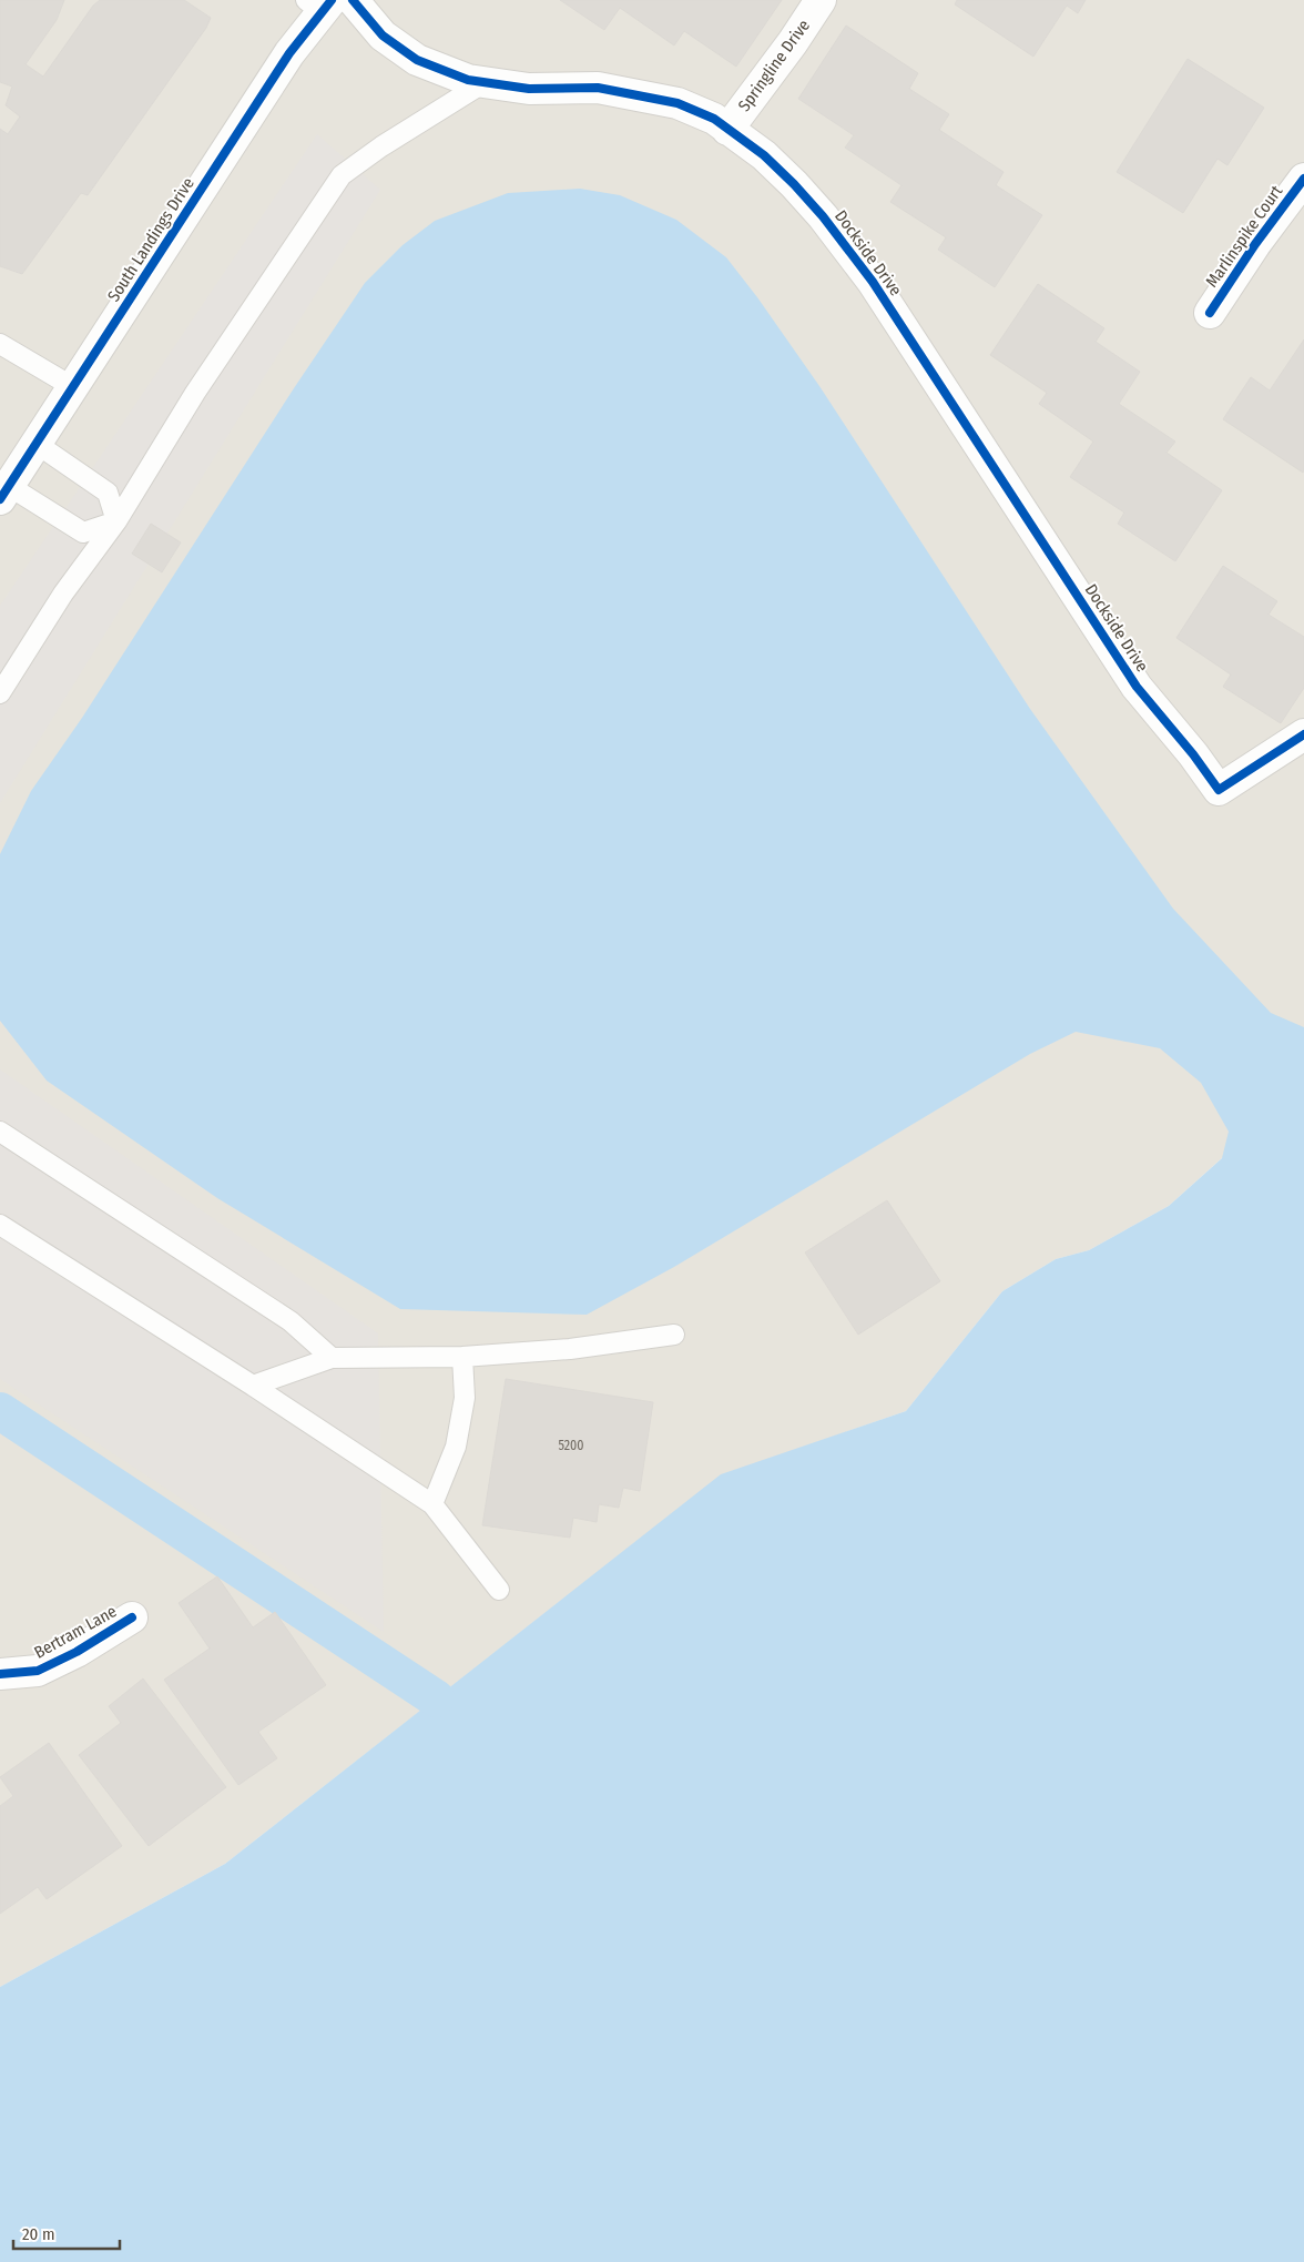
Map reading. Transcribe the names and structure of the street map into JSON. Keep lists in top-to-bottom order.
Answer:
{
  "streets": {
    "street": [
      "Springline Drive",
      "Marlinspike Court",
      "South Landings Drive",
      "Dockside Drive",
      "Bertram Lane"
    ]
  },
  "crossings": [
    ["Springline Drive", "Dockside Drive"]
  ],
  "house_numbers": ["5200"],
  "scale_bar": "20 m"
}
